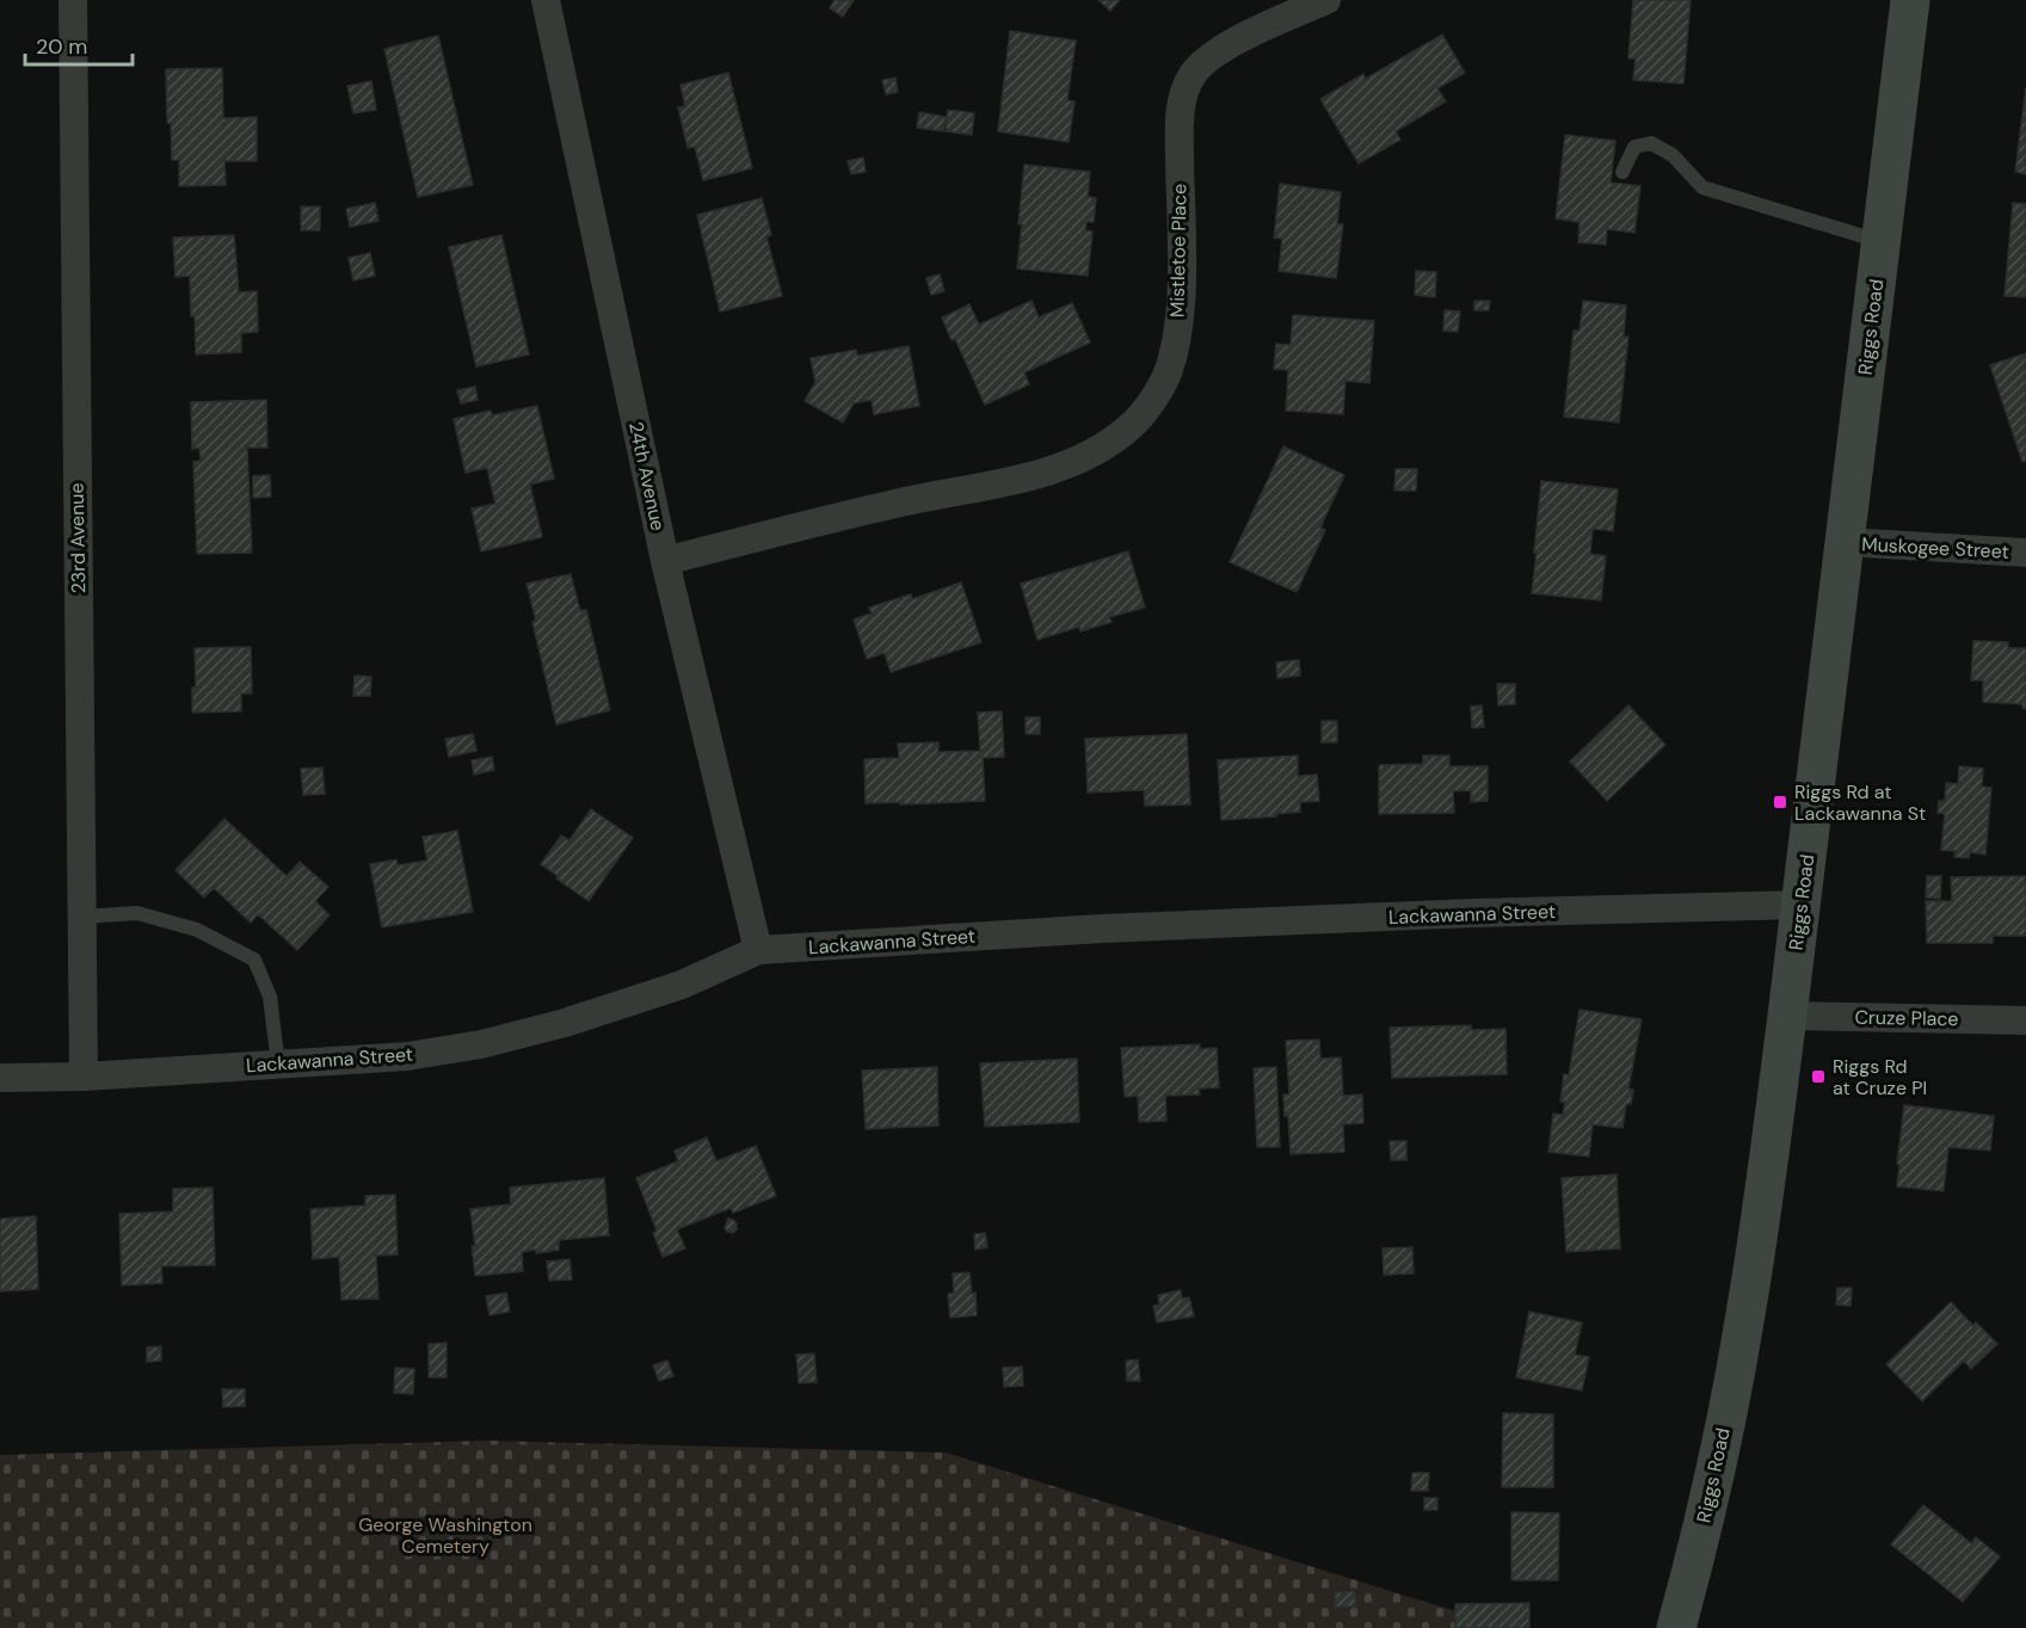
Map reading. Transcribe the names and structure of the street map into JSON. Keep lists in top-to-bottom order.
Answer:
{
  "streets": {
    "main road": ["Riggs Road"],
    "street": [
      "Mistletoe Place",
      "24th Avenue",
      "23rd Avenue",
      "Muskogee Street",
      "Lackawanna Street",
      "Cruze Place"
    ]
  },
  "crossings": [
    ["Mistletoe Place", "24th Avenue"],
    ["Riggs Road", "Muskogee Street"],
    ["Riggs Road", "Lackawanna Street"],
    ["Riggs Road", "Cruze Place"],
    ["24th Avenue", "Lackawanna Street"],
    ["23rd Avenue", "Lackawanna Street"]
  ],
  "parks": ["George Washington Cemetery"],
  "places": {
    "transit": ["Riggs Rd at Lackawanna St", "Riggs Rd at Cruze Pl"]
  },
  "scale_bar": "20 m"
}
